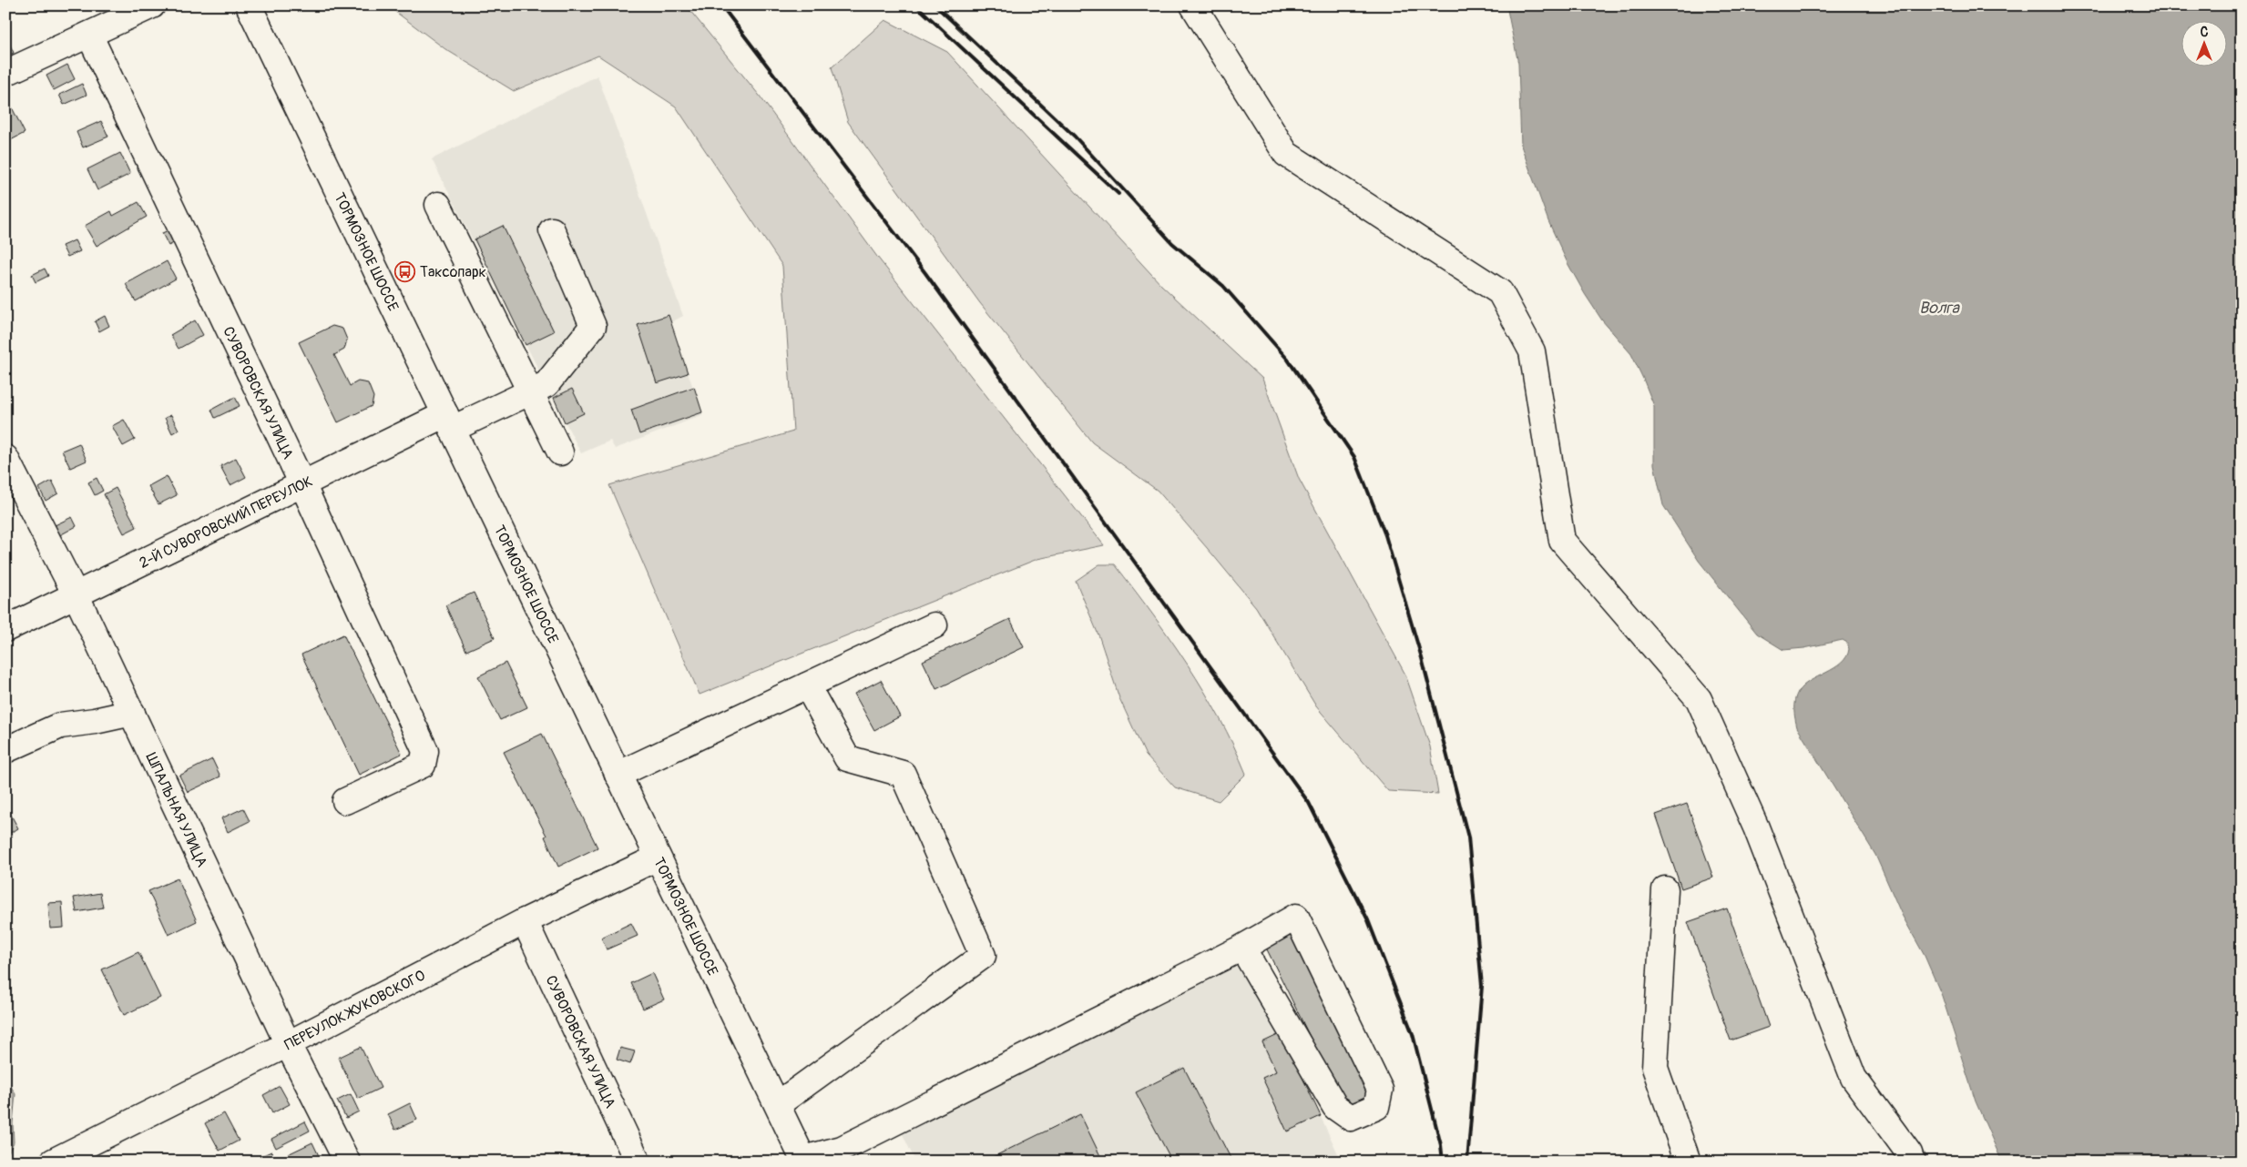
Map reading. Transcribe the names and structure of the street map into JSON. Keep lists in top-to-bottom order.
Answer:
{
  "streets": {
    "street": [
      "ТОРМОЗНОЕ ШОССЕ",
      "СУВОРОВСКАЯ УЛИЦА",
      "2-Й СУВОРОВСКИЙ ПЕРЕУЛОК",
      "ШПАЛЬНАЯ УЛИЦА",
      "ПЕРЕУЛОК ЖУКОВСКОГО"
    ]
  },
  "crossings": [
    ["ТОРМОЗНОЕ ШОССЕ", "2-Й СУВОРОВСКИЙ ПЕРЕУЛОК"],
    ["ТОРМОЗНОЕ ШОССЕ", "ПЕРЕУЛОК ЖУКОВСКОГО"],
    ["СУВОРОВСКАЯ УЛИЦА", "2-Й СУВОРОВСКИЙ ПЕРЕУЛОК"],
    ["СУВОРОВСКАЯ УЛИЦА", "ПЕРЕУЛОК ЖУКОВСКОГО"],
    ["2-Й СУВОРОВСКИЙ ПЕРЕУЛОК", "ШПАЛЬНАЯ УЛИЦА"],
    ["ШПАЛЬНАЯ УЛИЦА", "ПЕРЕУЛОК ЖУКОВСКОГО"]
  ],
  "water": ["Волга"],
  "places": {
    "bus stop": ["Таксопарк"]
  },
  "north": "top"
}
